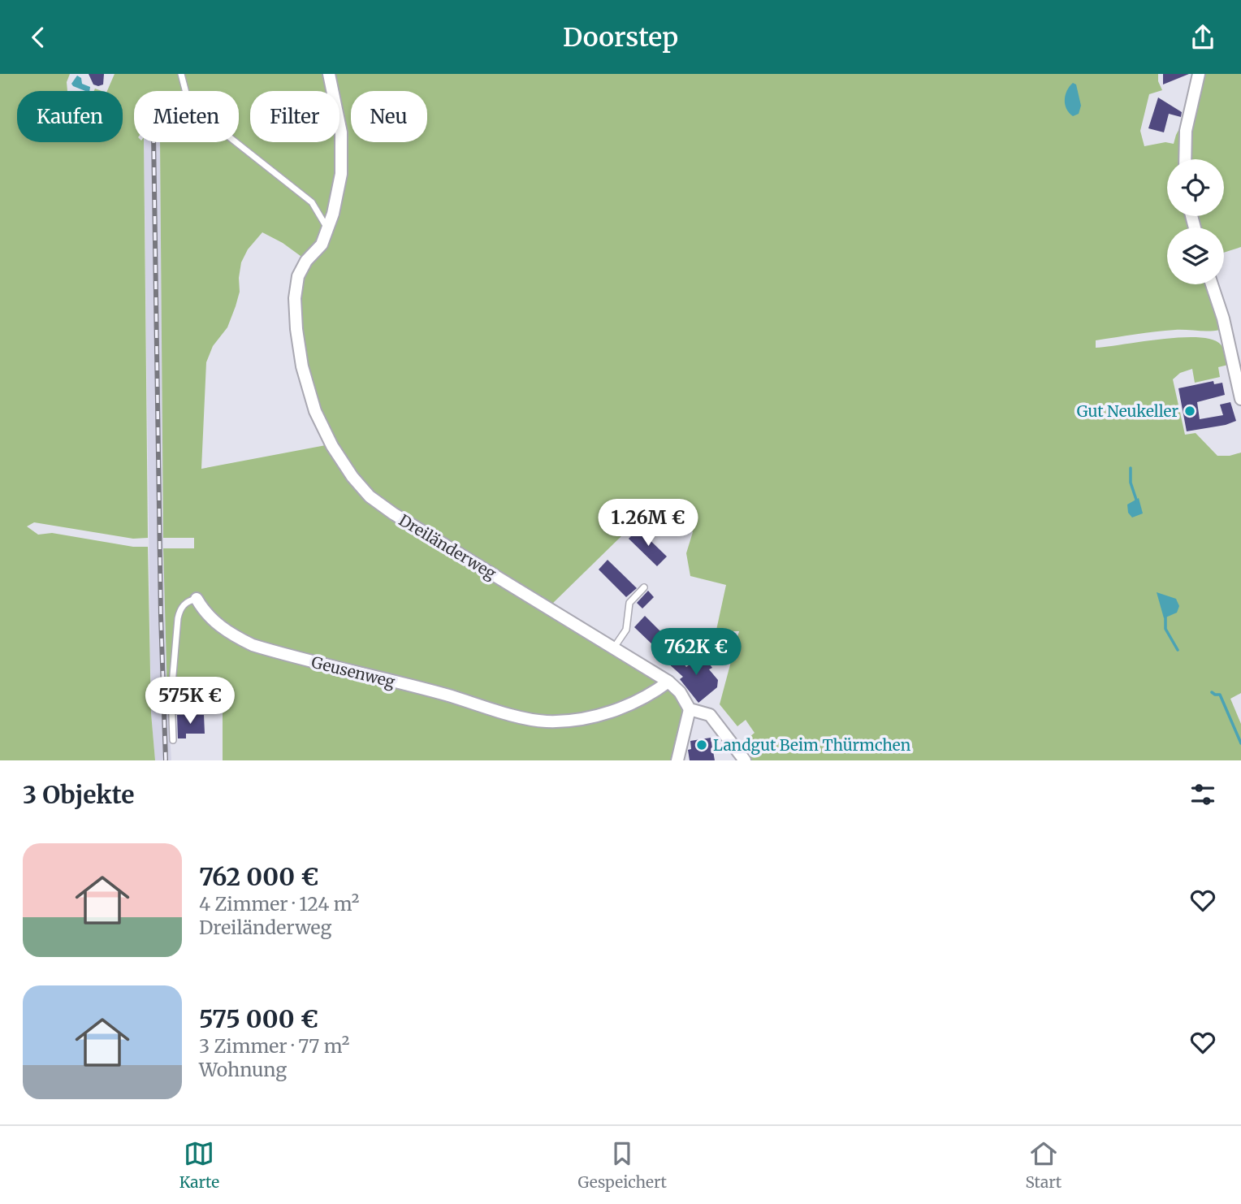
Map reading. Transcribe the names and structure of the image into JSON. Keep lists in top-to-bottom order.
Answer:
{
  "streets": {
    "street": ["Dreiländerweg", "Geusenweg"]
  },
  "crossings": [
    ["Dreiländerweg", "Geusenweg"]
  ],
  "places": ["Gut Neukeller", "Landgut Beim Thürmchen"],
  "page": {
    "header": "Doorstep",
    "chip": [
      "Kaufen",
      "Mieten",
      "Filter",
      "Neu"
    ],
    "price": ["1.26M €", "762K €", "575K €"],
    "heading": "3 Objekte",
    "list": [
      {
        "name": "762 000 €",
        "note": "4 Zimmer · 124 m² · Dreiländerweg"
      },
      {
        "name": "575 000 €",
        "note": "3 Zimmer · 77 m² · Wohnung"
      }
    ],
    "tabs": ["Karte", "Gespeichert", "Start"]
  }
}
